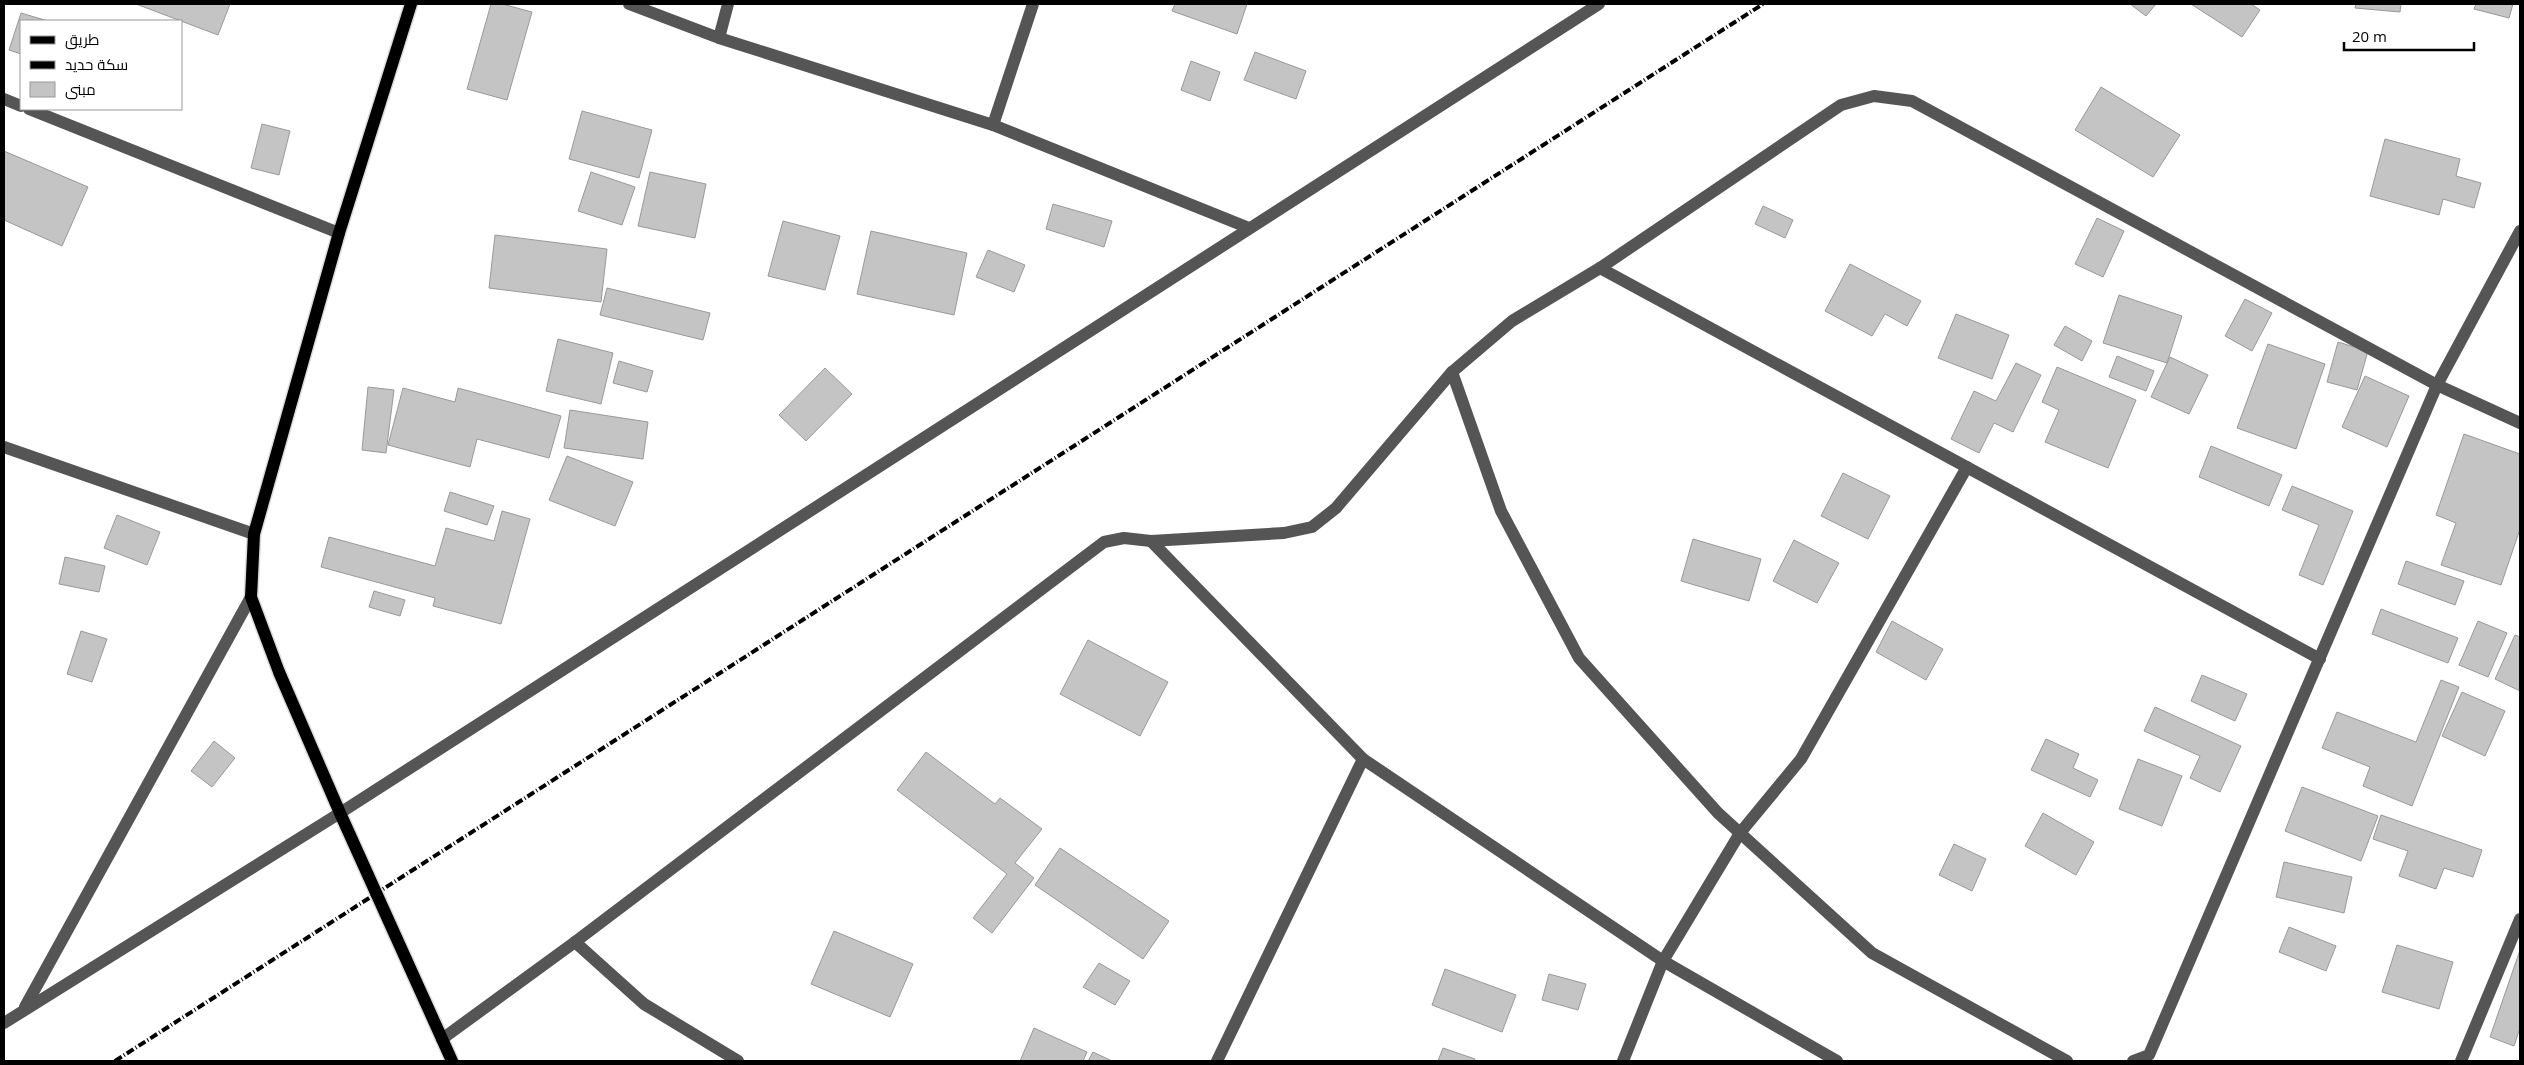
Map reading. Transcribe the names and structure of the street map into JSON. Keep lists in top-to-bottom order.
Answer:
{
  "legend": ["طريق", "سكة حديد", "مبنى"],
  "scale_bar": "20 m"
}
